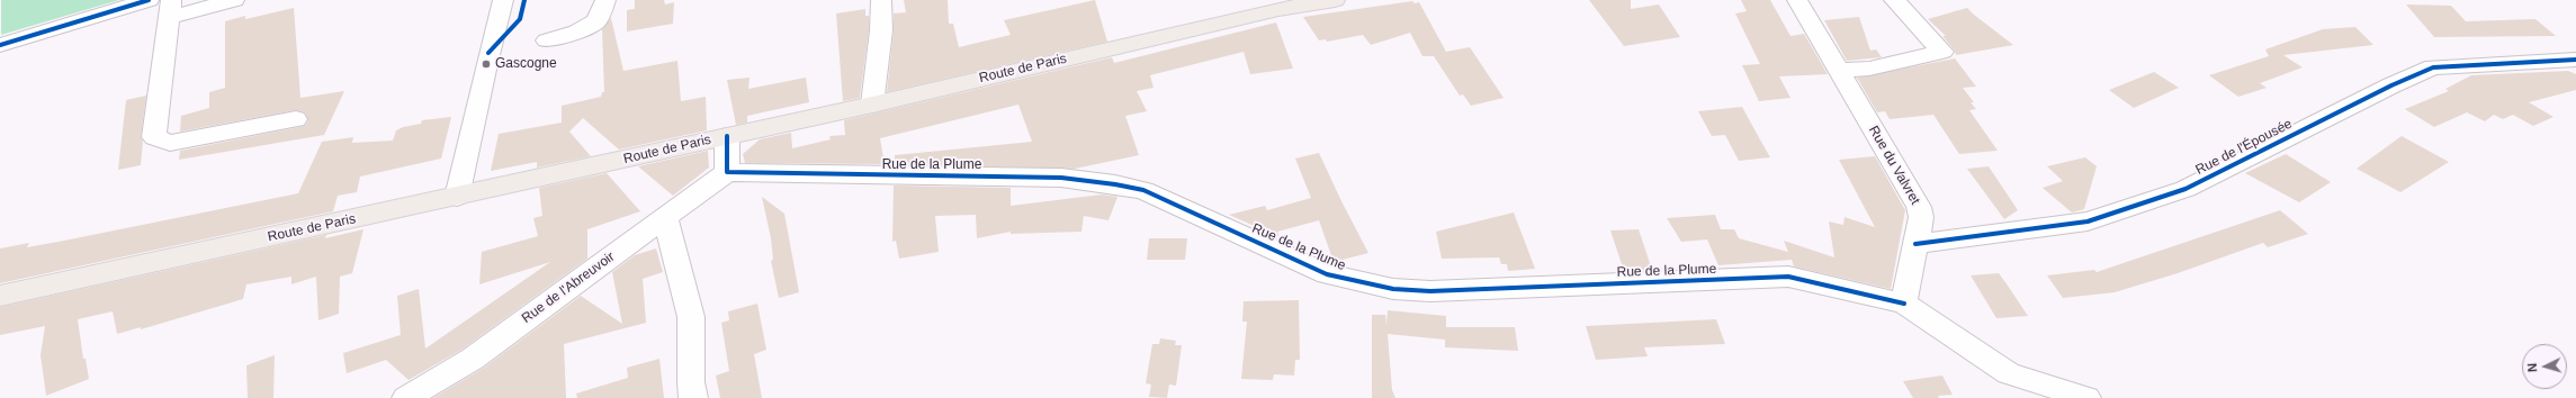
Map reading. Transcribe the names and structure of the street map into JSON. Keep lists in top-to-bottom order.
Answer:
{
  "streets": {
    "main road": ["Route de Paris"],
    "street": [
      "Rue de l'Épousée",
      "Rue de la Plume",
      "Rue du Valvret",
      "Rue de l'Abreuvoir"
    ]
  },
  "crossings": [
    ["Rue de l'Épousée", "Rue du Valvret"],
    ["Rue de la Plume", "Rue du Valvret"],
    ["Rue de la Plume", "Rue de l'Abreuvoir"]
  ],
  "places": ["Gascogne"],
  "north": "left"
}
